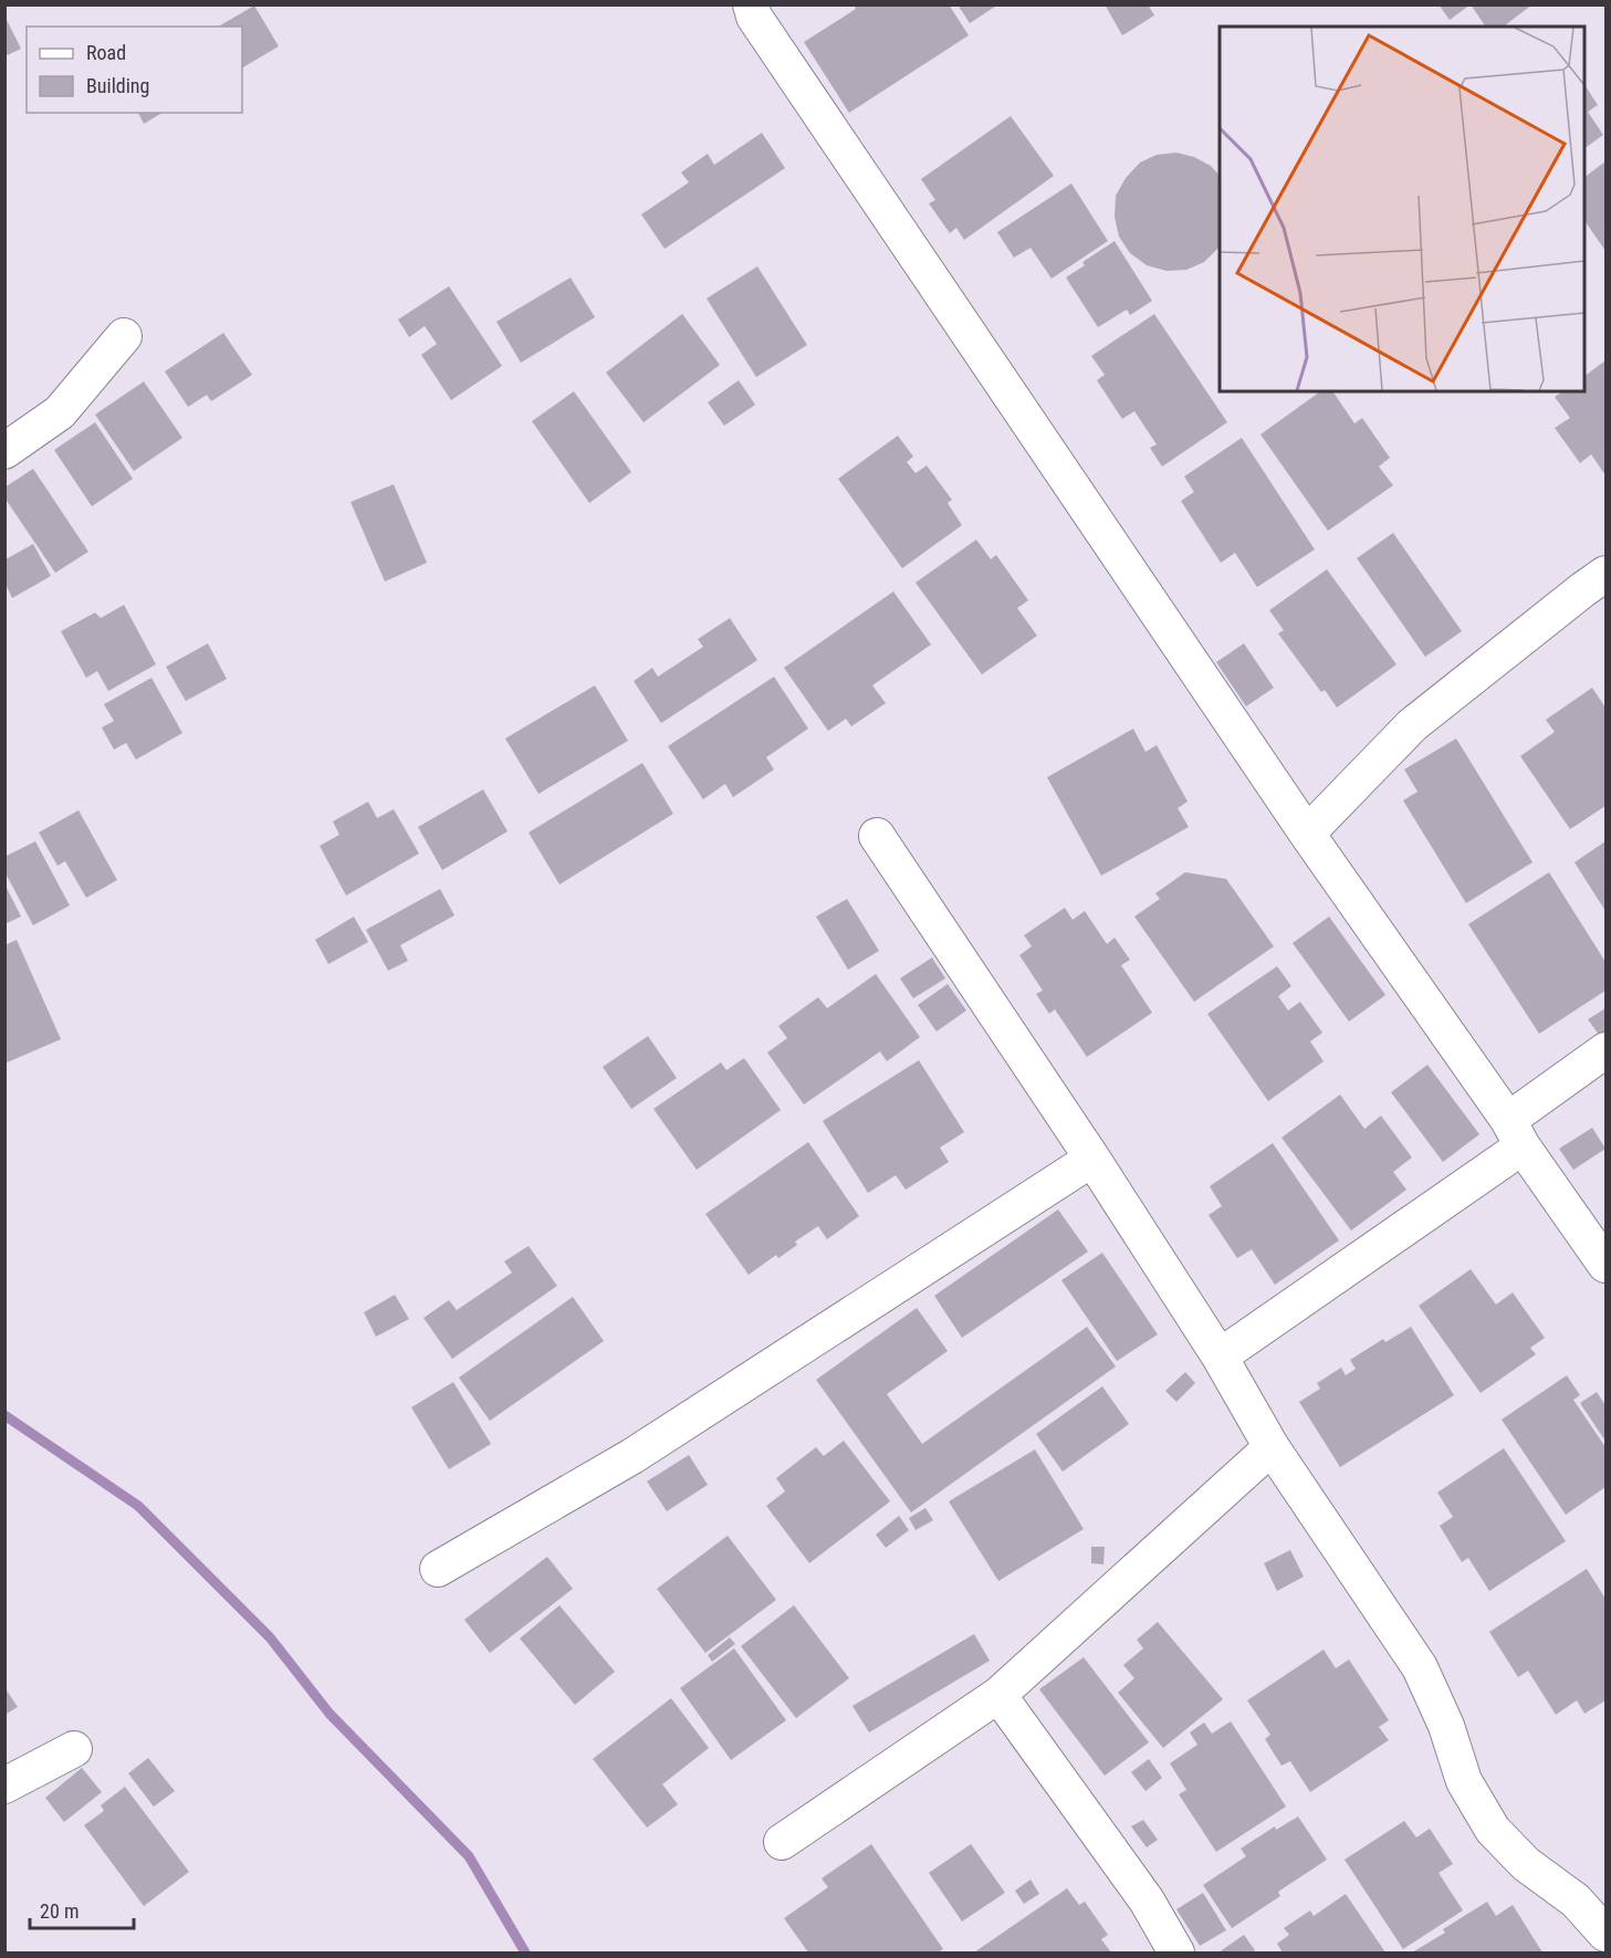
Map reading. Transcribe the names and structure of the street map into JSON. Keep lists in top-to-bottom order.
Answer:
{
  "legend": ["Road", "Building"],
  "scale_bar": "20 m"
}
